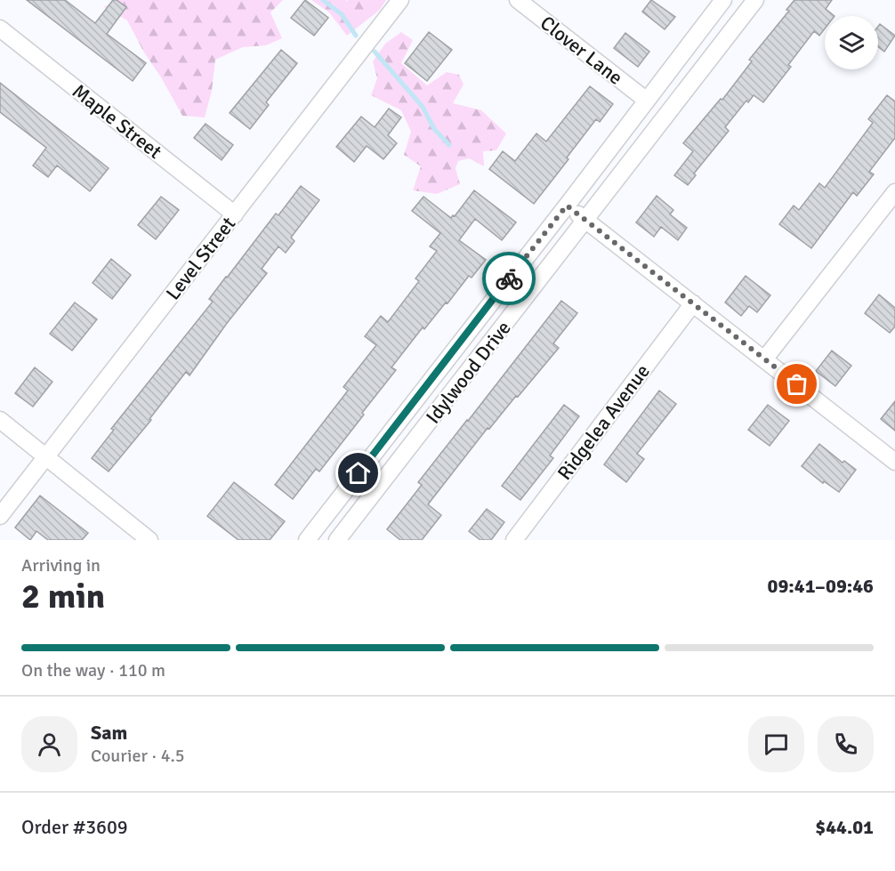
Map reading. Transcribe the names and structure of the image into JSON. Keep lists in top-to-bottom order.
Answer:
{
  "streets": {
    "street": [
      "Clover Lane",
      "Maple Street",
      "Level Street",
      "Idylwood Drive",
      "Ridgelea Avenue"
    ]
  },
  "crossings": [
    ["Clover Lane", "Idylwood Drive"],
    ["Maple Street", "Level Street"]
  ],
  "page": {
    "heading": ["2 min", "Arriving in", "09:41–09:46"],
    "panel": [
      "Sam",
      "Courier · 4.5",
      "Order #3609",
      "$44.01"
    ],
    "bar": "On the way · 110 m"
  }
}
